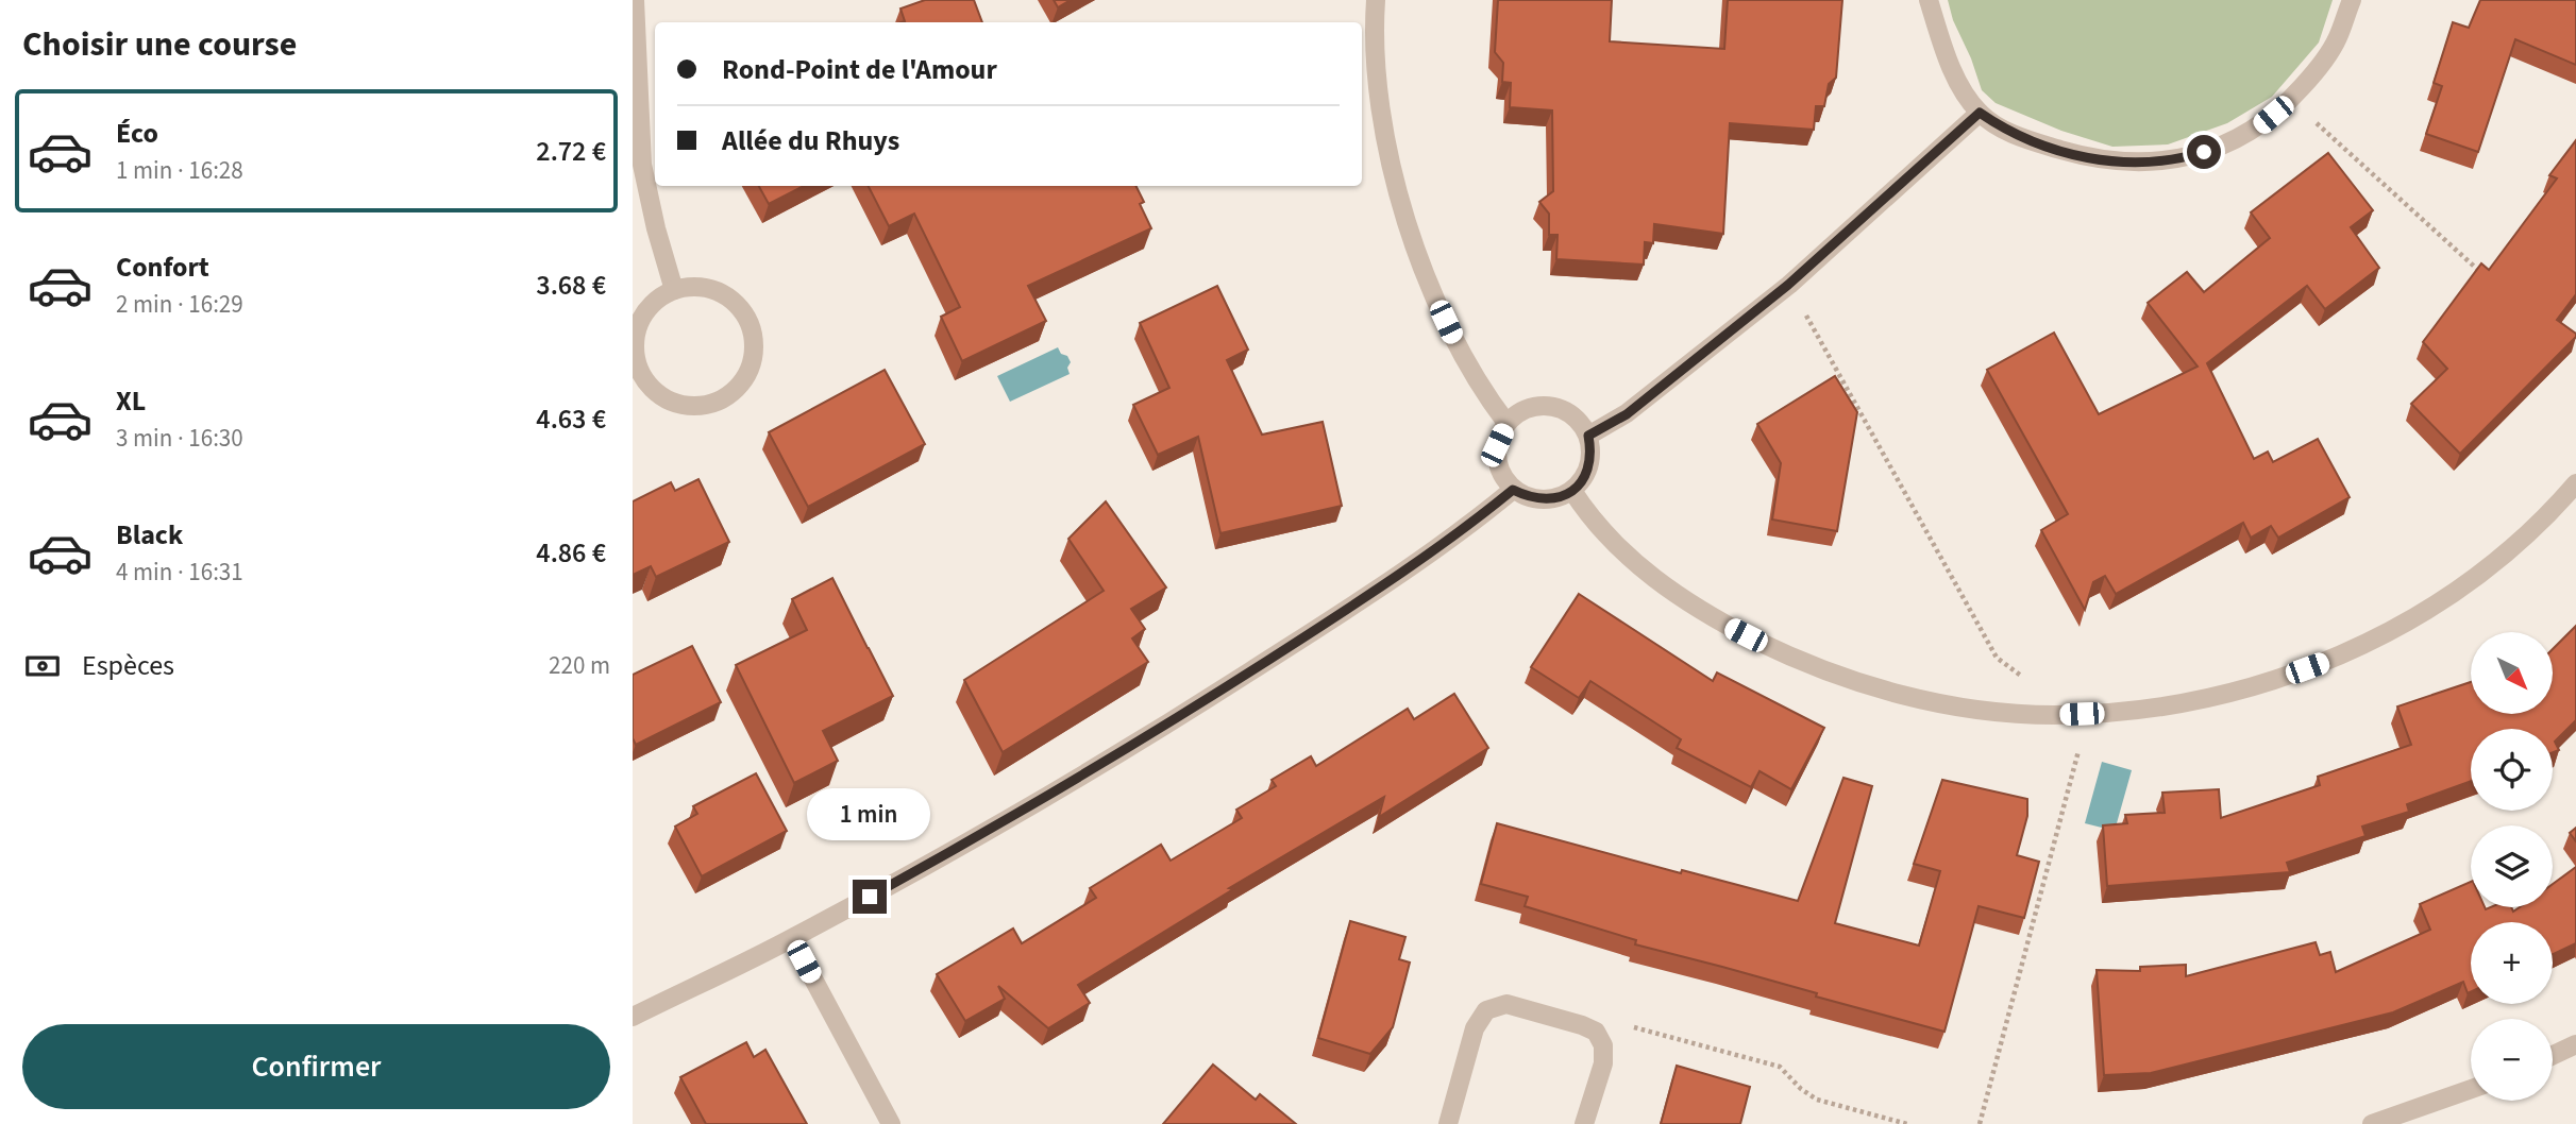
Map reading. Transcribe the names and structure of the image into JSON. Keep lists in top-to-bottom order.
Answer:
{
  "north": "bottom right",
  "page": {
    "heading": "Choisir une course",
    "banner": ["Rond-Point de l'Amour", "Allée du Rhuys"],
    "list": [
      {
        "name": "Éco",
        "note": "1 min · 16:28",
        "value": "2.72 €"
      },
      {
        "name": "Confort",
        "note": "2 min · 16:29",
        "value": "3.68 €"
      },
      {
        "name": "XL",
        "note": "3 min · 16:30",
        "value": "4.63 €"
      },
      {
        "name": "Black",
        "note": "4 min · 16:31",
        "value": "4.86 €"
      }
    ],
    "pay": ["Espèces", "220 m"],
    "map_buttons": ["+", "−"],
    "bubble": "1 min",
    "buttons": "Confirmer"
  }
}
